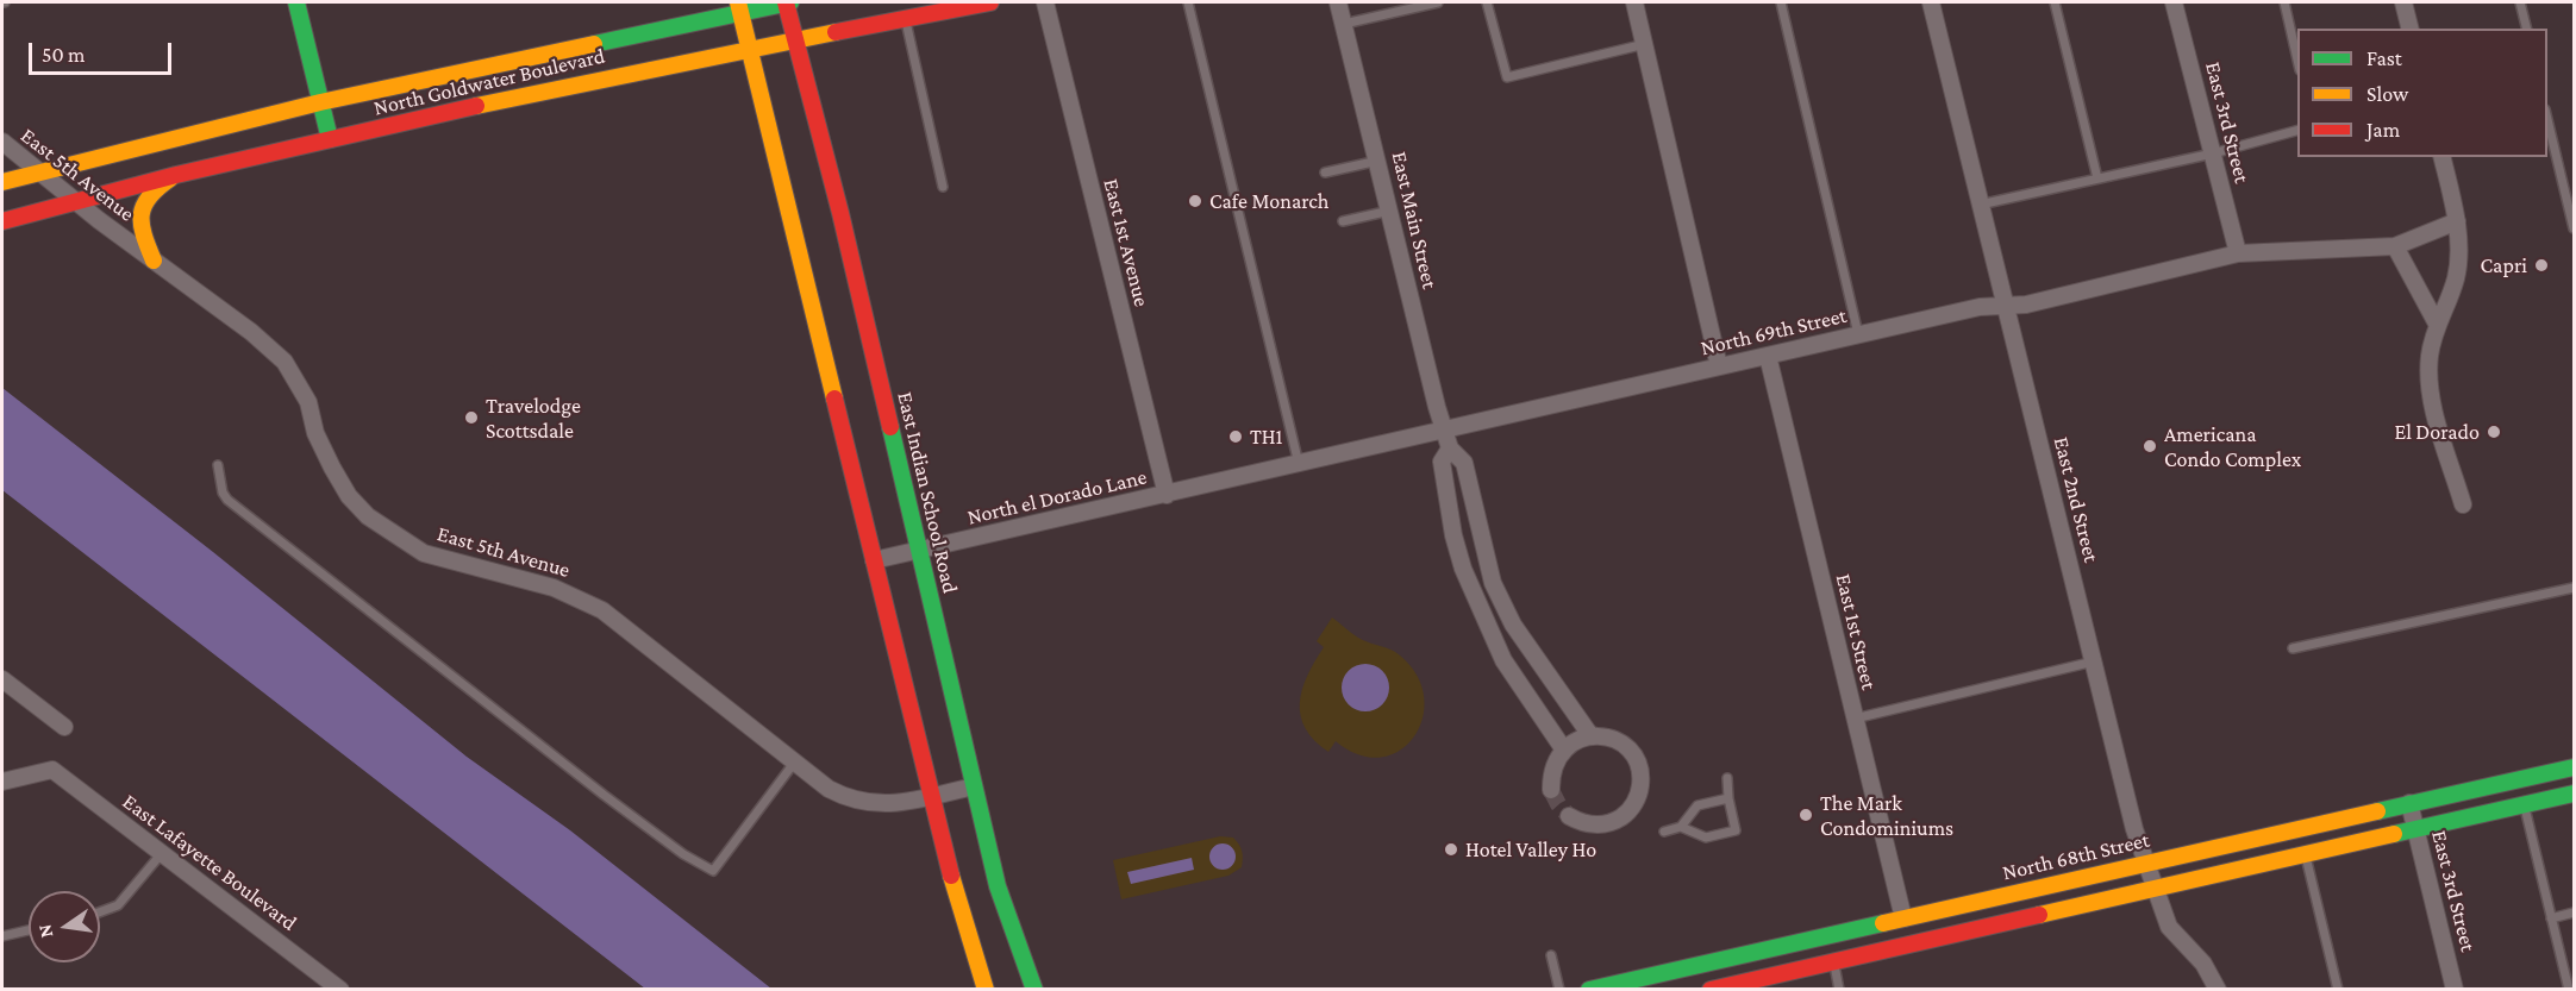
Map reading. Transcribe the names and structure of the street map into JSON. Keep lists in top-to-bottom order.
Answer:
{
  "streets": {
    "main road": ["North Goldwater Boulevard", "East Indian School Road", "North 68th Street"],
    "street": [
      "East 3rd Street",
      "East 5th Avenue",
      "East Main Street",
      "East 1st Avenue",
      "North 69th Street",
      "North el Dorado Lane",
      "East 2nd Street",
      "East 1st Street",
      "East Lafayette Boulevard"
    ]
  },
  "crossings": [
    ["North Goldwater Boulevard", "East 5th Avenue"],
    ["North Goldwater Boulevard", "East Indian School Road"],
    ["East 3rd Street", "North 69th Street"],
    ["East 3rd Street", "North 68th Street"],
    ["East 5th Avenue", "East Indian School Road"],
    ["East Main Street", "North 69th Street"],
    ["East 1st Avenue", "North 69th Street"],
    ["East 1st Avenue", "North el Dorado Lane"],
    ["North 69th Street", "North el Dorado Lane"],
    ["North 69th Street", "East 2nd Street"],
    ["North 69th Street", "East 1st Street"],
    ["East Indian School Road", "North el Dorado Lane"],
    ["East 2nd Street", "North 68th Street"],
    ["East 1st Street", "North 68th Street"]
  ],
  "places": [
    "Cafe Monarch",
    "Capri",
    "Travelodge Scottsdale",
    "El Dorado",
    "TH1",
    "Americana Condo Complex",
    "The Mark Condominiums",
    "Hotel Valley Ho"
  ],
  "legend": ["Fast", "Slow", "Jam"],
  "scale_bar": "50 m",
  "north": "left"
}
